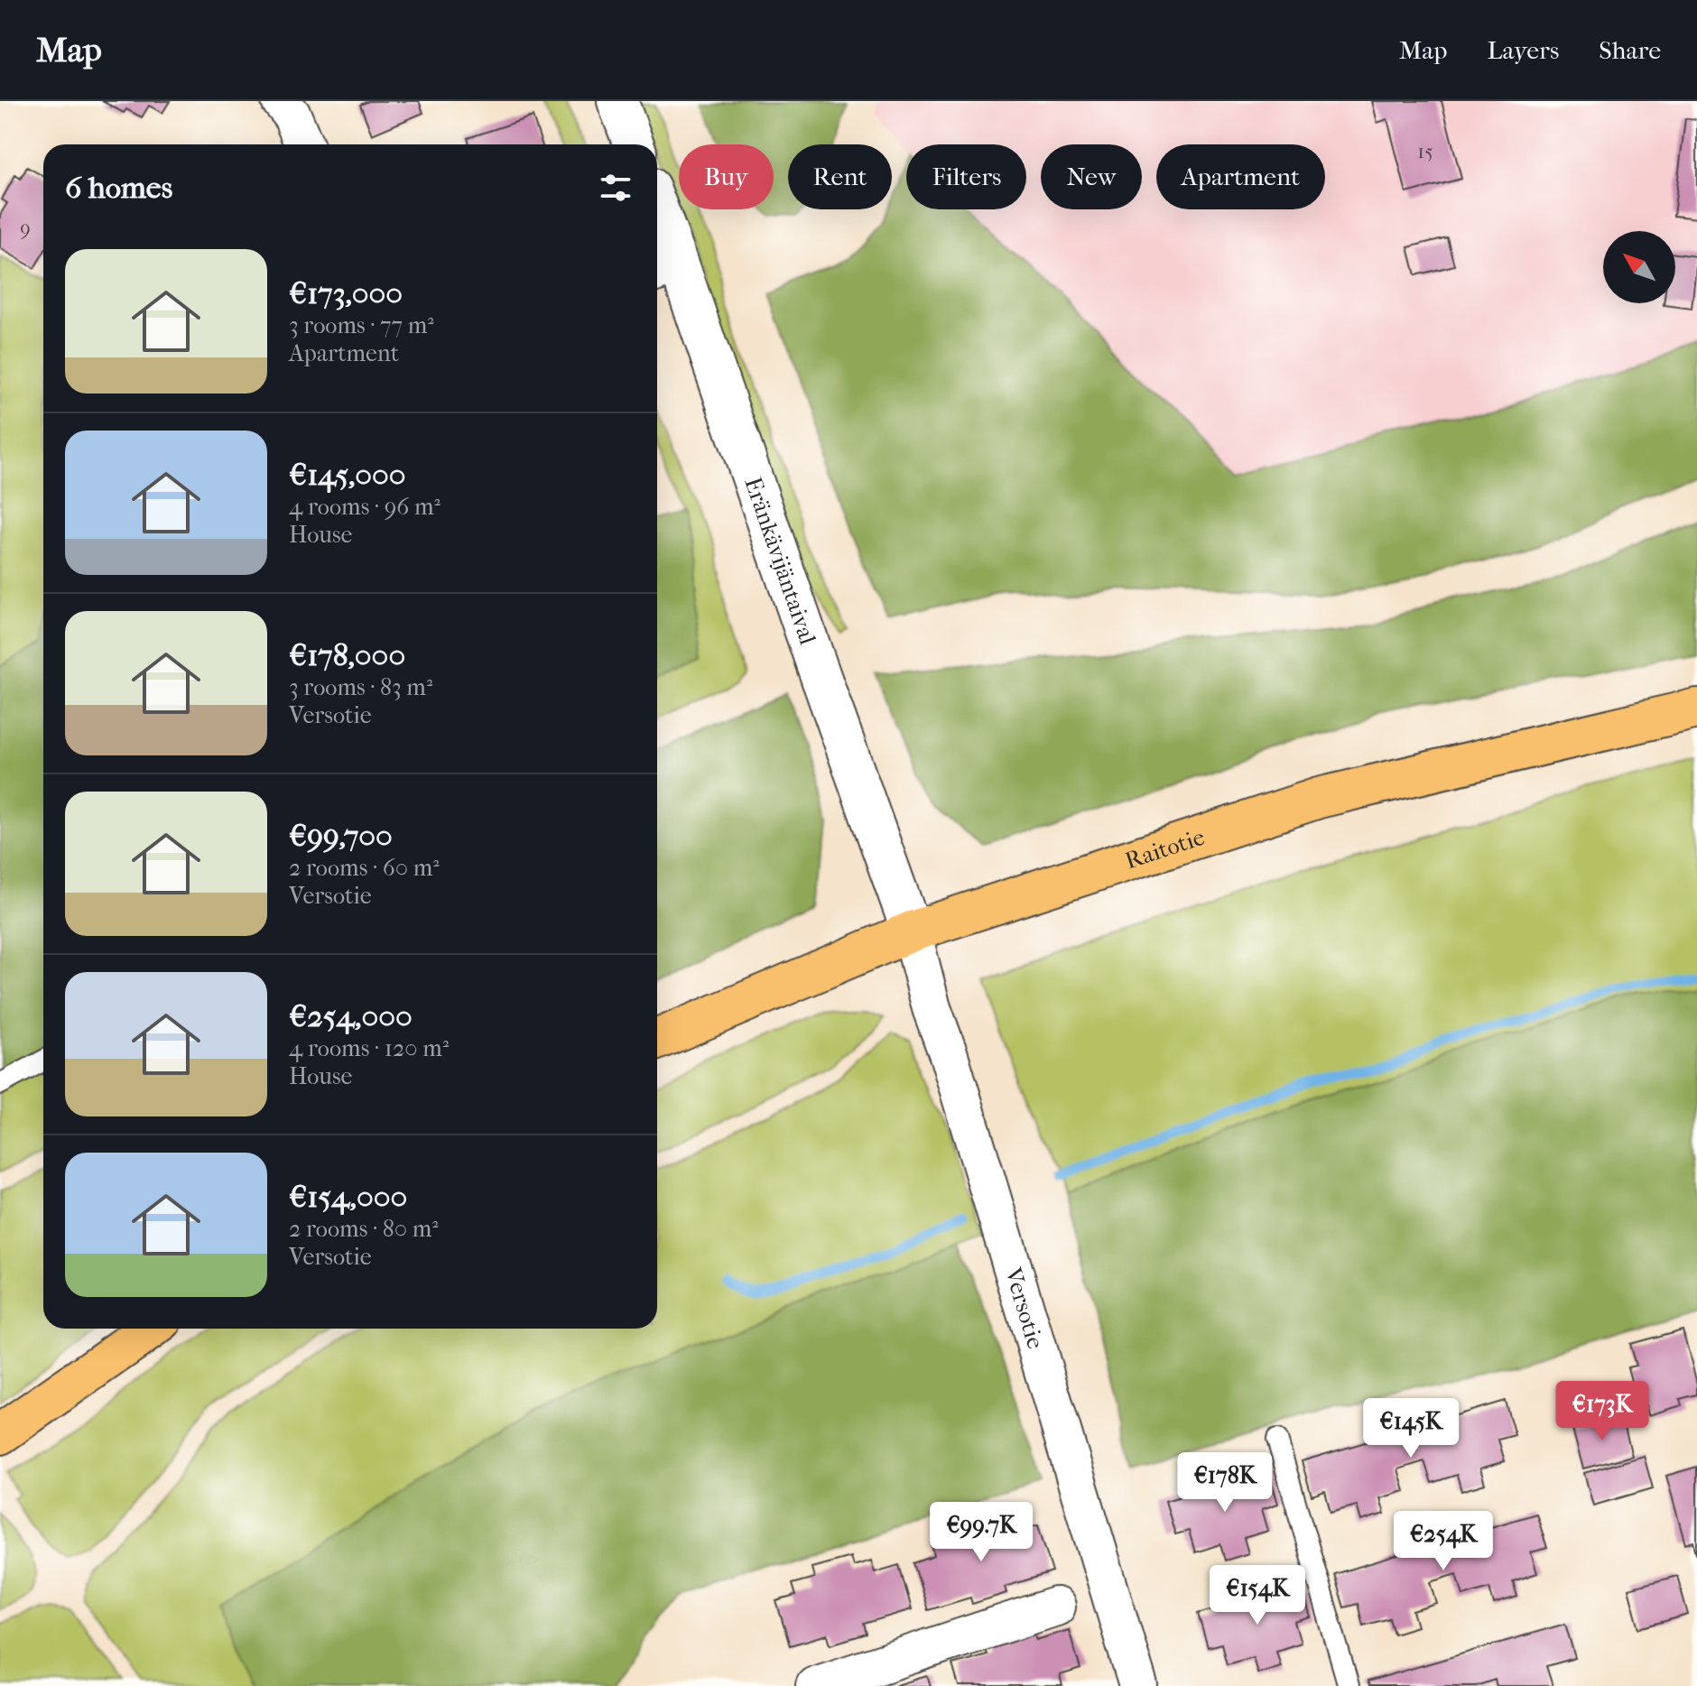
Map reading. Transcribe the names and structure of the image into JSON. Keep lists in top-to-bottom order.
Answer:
{
  "streets": {
    "main road": ["Raitotie"],
    "street": ["Eränkävijäntaival", "Versotie"]
  },
  "crossings": [
    ["Eränkävijäntaival", "Raitotie"],
    ["Eränkävijäntaival", "Versotie"],
    ["Raitotie", "Versotie"]
  ],
  "house_numbers": ["15", "9"],
  "north": "top left",
  "page": {
    "header": "Map",
    "nav": ["Map", "Layers", "Share"],
    "chip": [
      "Buy",
      "Rent",
      "Filters",
      "New",
      "Apartment"
    ],
    "heading": "6 homes",
    "list": [
      {
        "name": "€173,000",
        "note": "3 rooms · 77 m² · Apartment"
      },
      {
        "name": "€145,000",
        "note": "4 rooms · 96 m² · House"
      },
      {
        "name": "€178,000",
        "note": "3 rooms · 83 m² · Versotie"
      },
      {
        "name": "€99,700",
        "note": "2 rooms · 60 m² · Versotie"
      },
      {
        "name": "€254,000",
        "note": "4 rooms · 120 m² · House"
      },
      {
        "name": "€154,000",
        "note": "2 rooms · 80 m² · Versotie"
      }
    ],
    "price": [
      "€173K",
      "€145K",
      "€178K",
      "€99.7K",
      "€254K",
      "€154K"
    ]
  }
}
